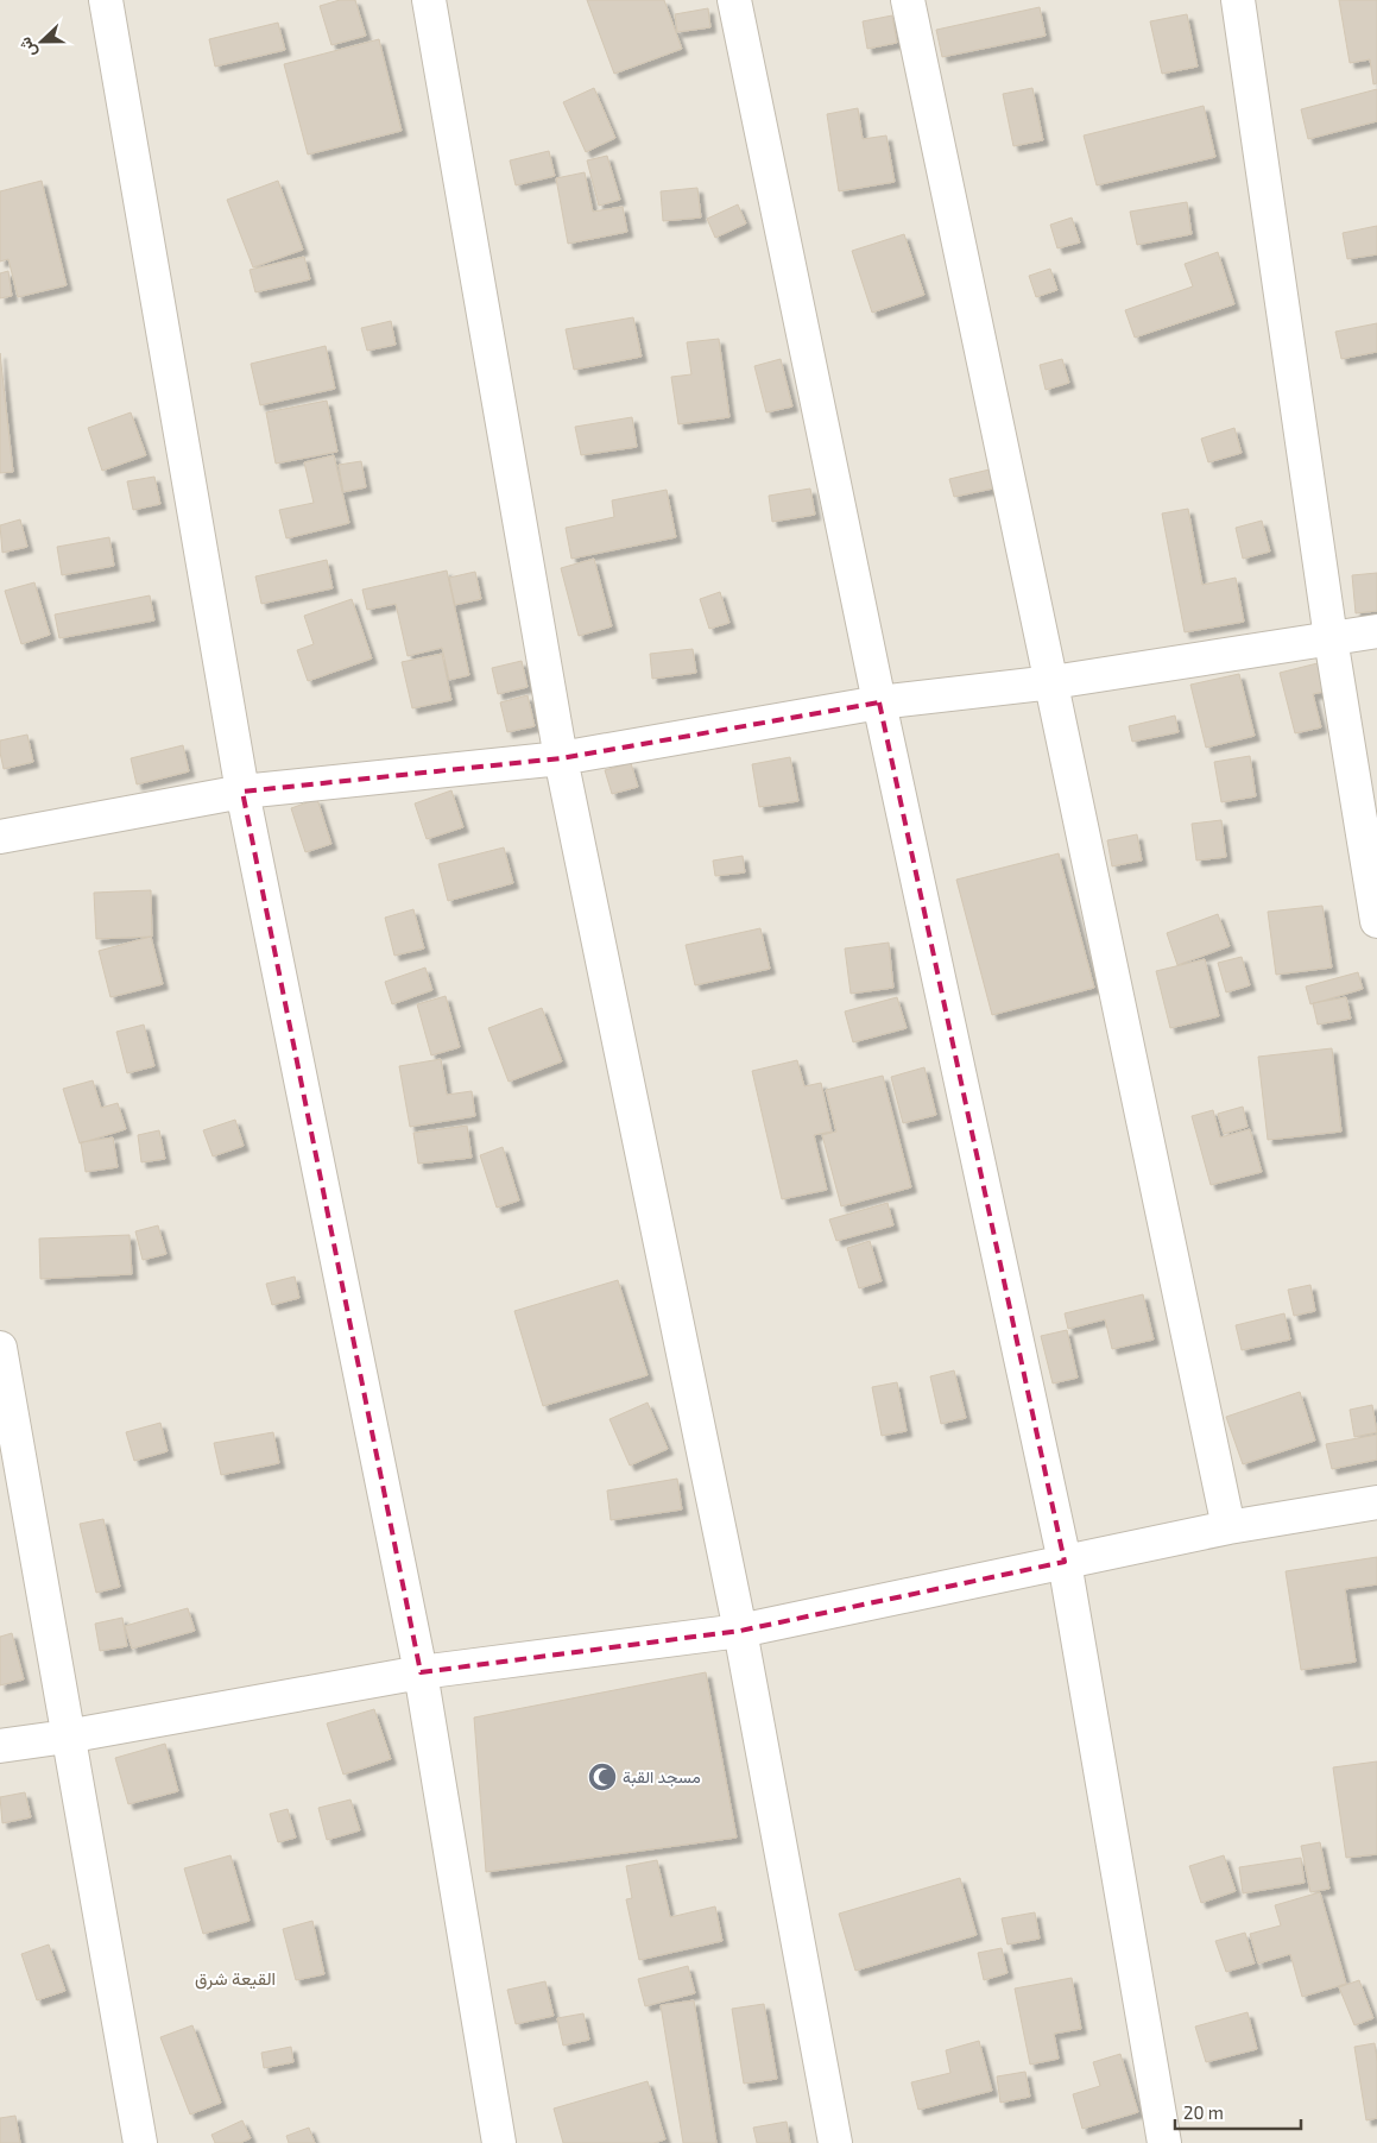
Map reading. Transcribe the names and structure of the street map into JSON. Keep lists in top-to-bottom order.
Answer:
{
  "districts": ["القيعة شرق"],
  "places": {
    "mosque": ["مسجد القبة"]
  },
  "scale_bar": "20 m",
  "north": "left"
}
